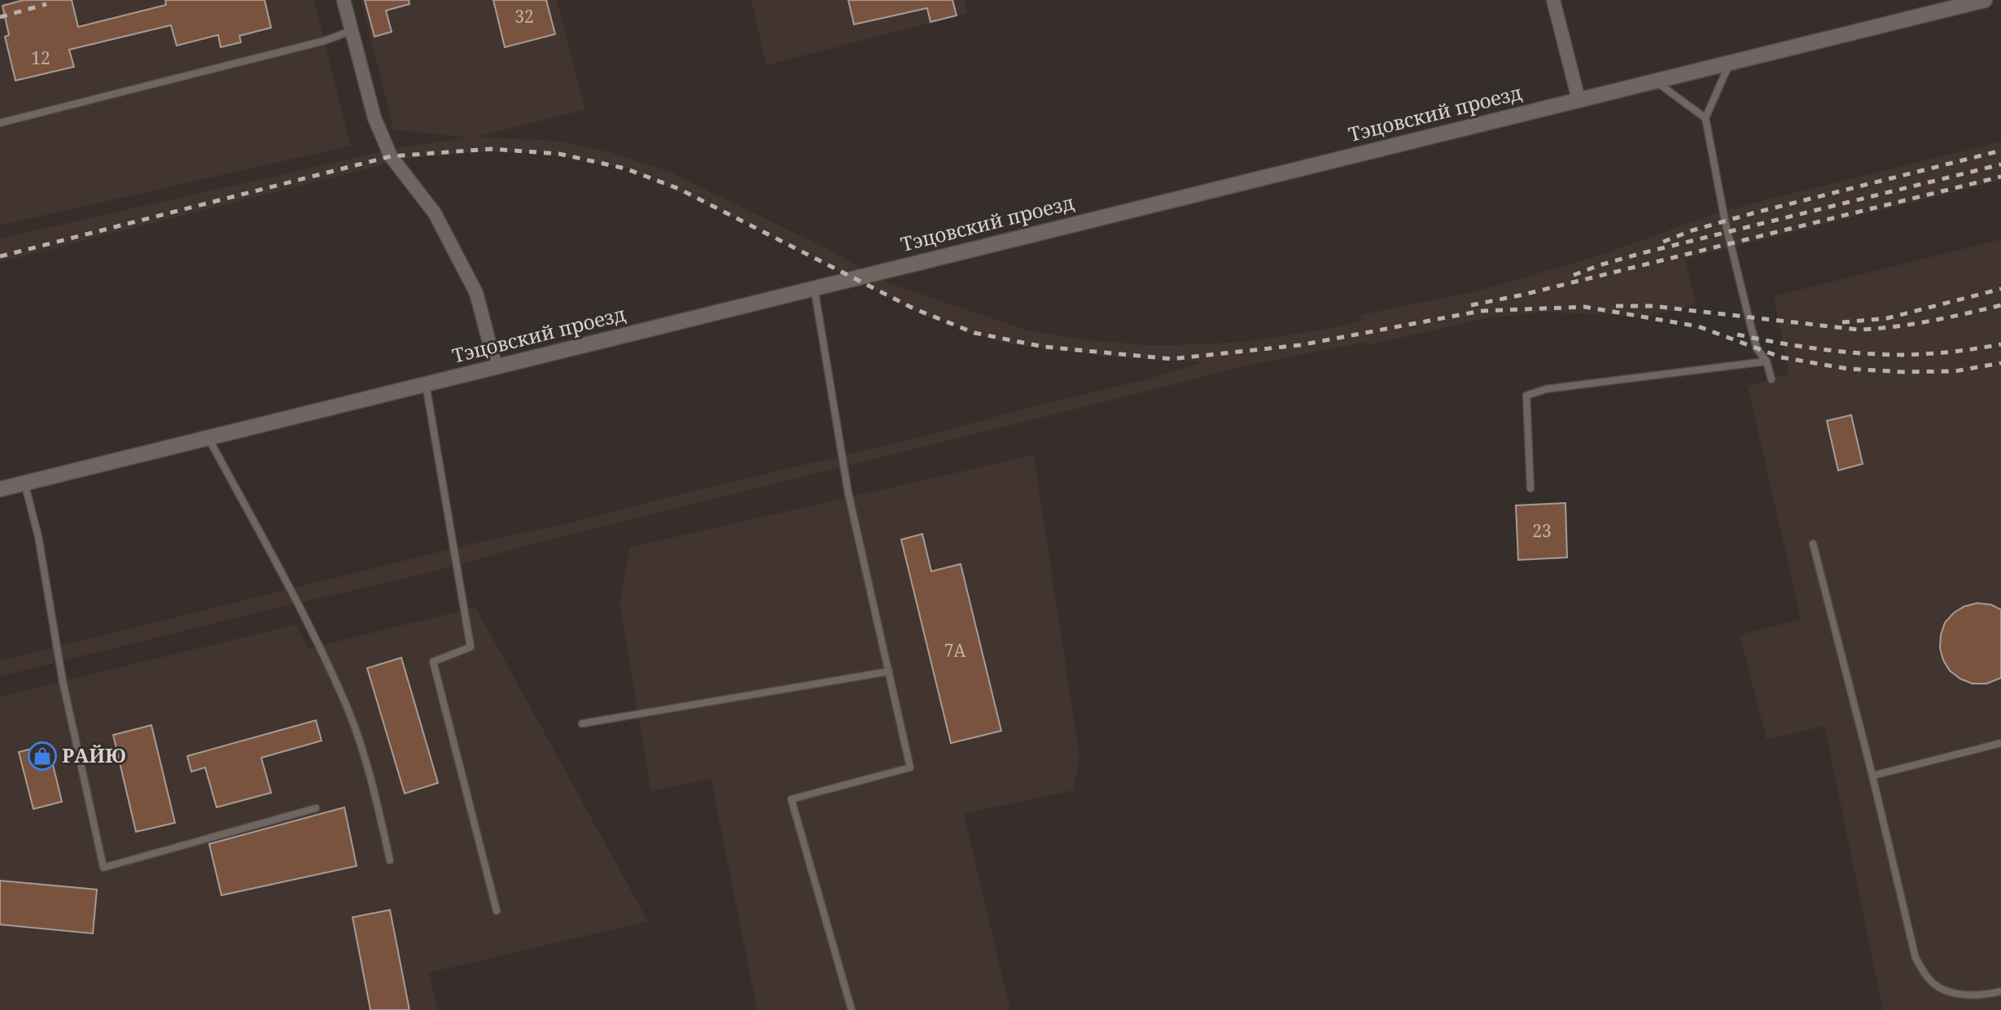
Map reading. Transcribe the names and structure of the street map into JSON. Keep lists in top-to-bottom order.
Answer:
{
  "streets": {
    "street": ["Тэцовский проезд"]
  },
  "places": {
    "shop": ["РАЙЮ"]
  },
  "house_numbers": [
    "32",
    "12",
    "23",
    "7А"
  ]
}
